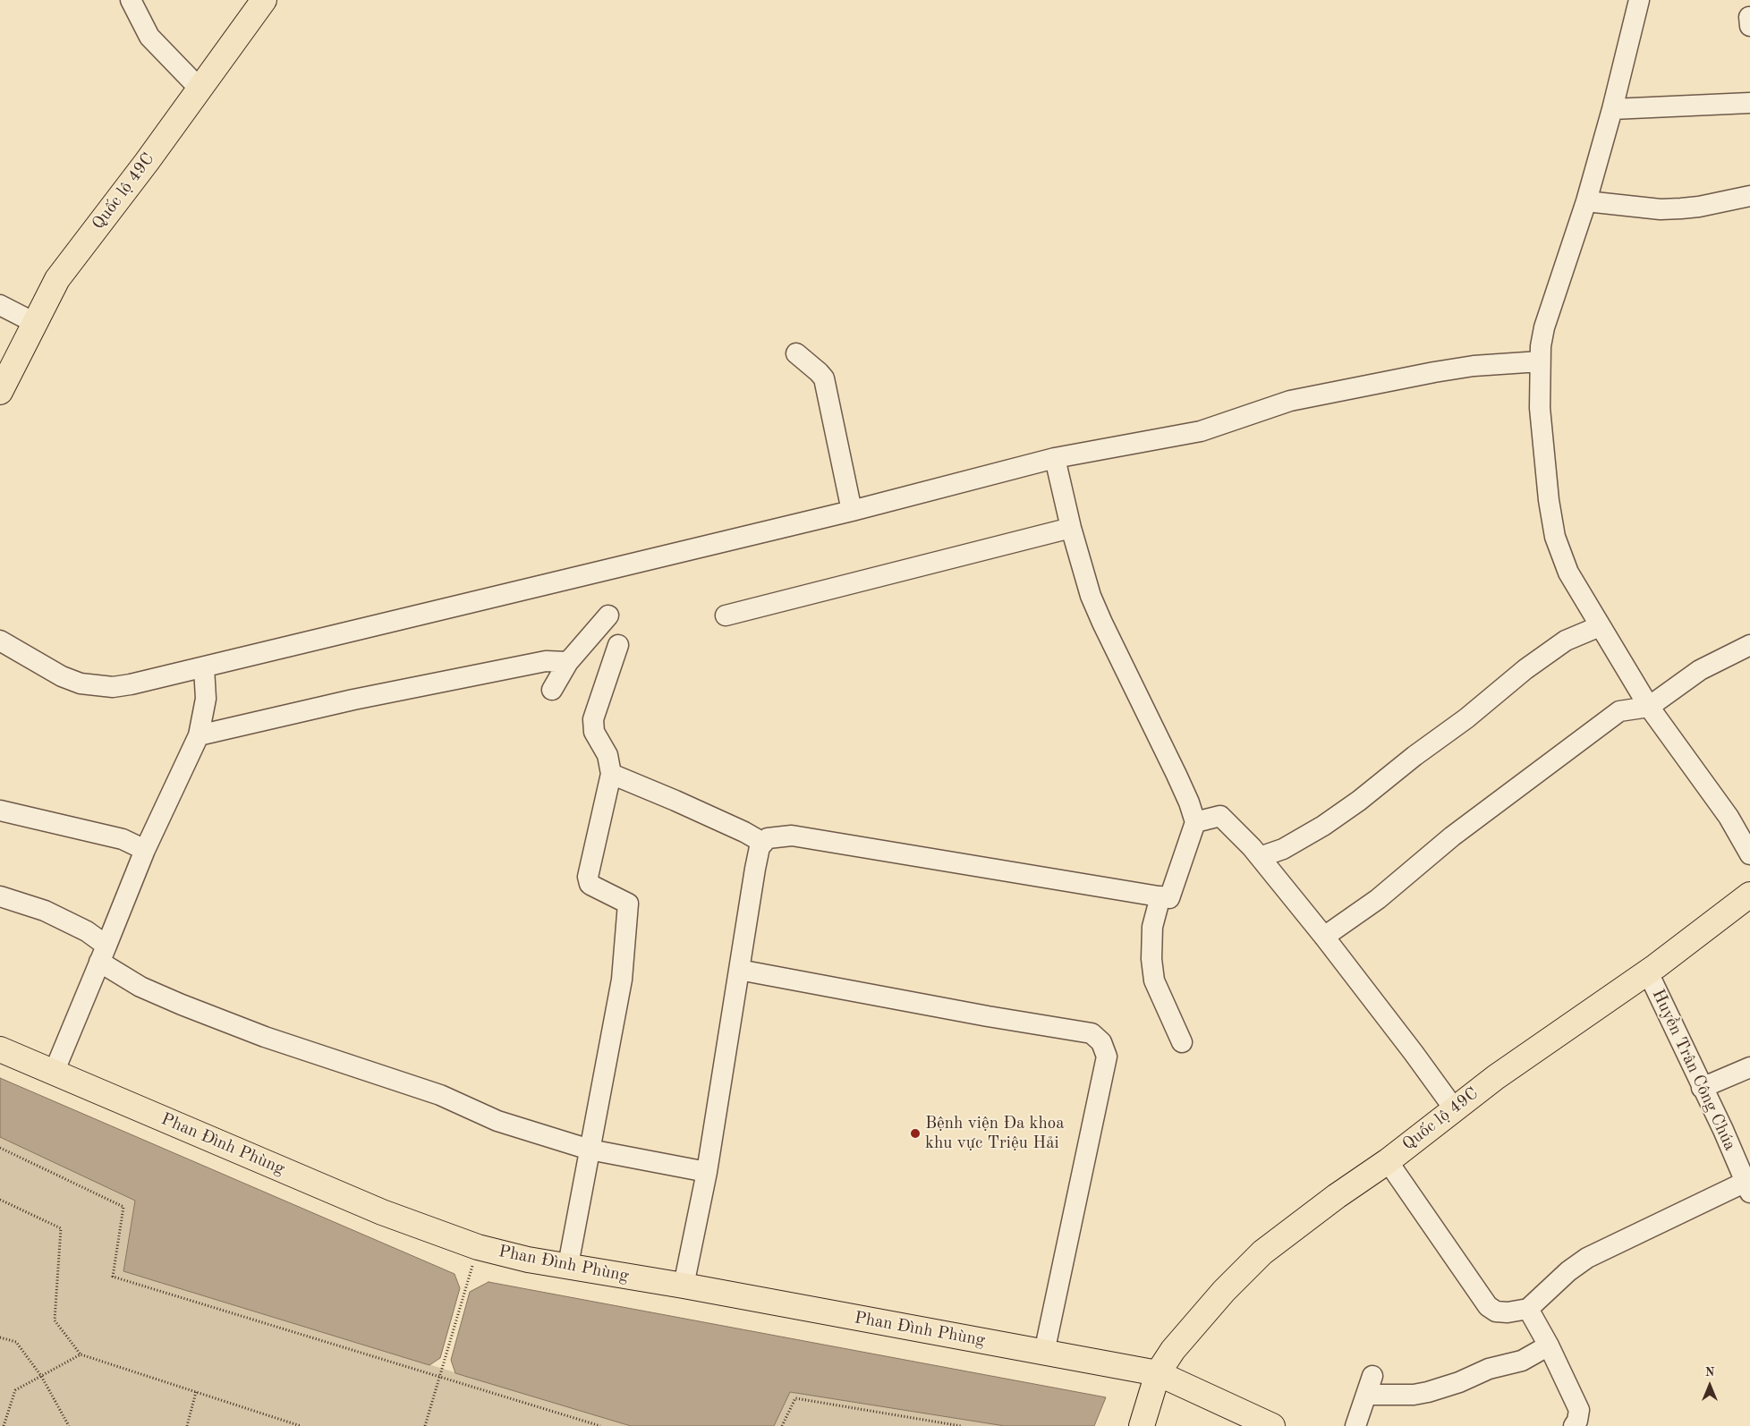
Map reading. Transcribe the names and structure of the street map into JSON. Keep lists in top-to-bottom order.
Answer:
{
  "streets": {
    "main road": ["Quốc lộ 49C", "Phan Đình Phùng"],
    "street": ["Huyền Trân Công Chúa"]
  },
  "crossings": [
    ["Quốc lộ 49C", "Huyền Trân Công Chúa"],
    ["Quốc lộ 49C", "Phan Đình Phùng"]
  ],
  "places": ["Bệnh viện Đa khoa khu vực Triệu Hải"],
  "north": "top"
}
